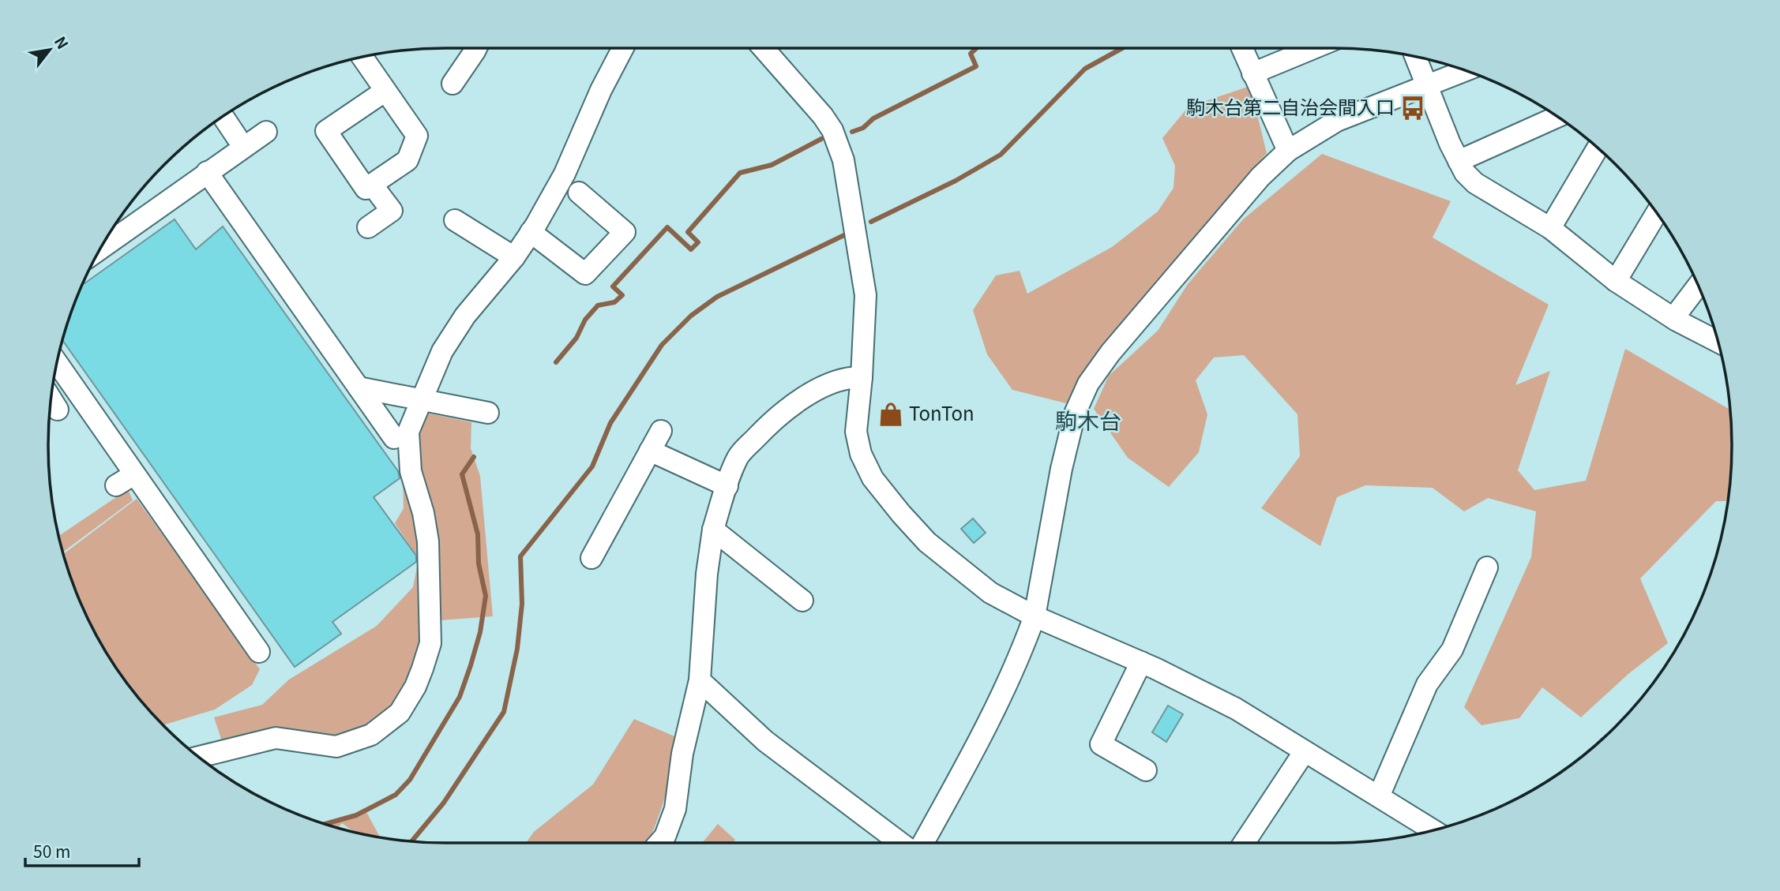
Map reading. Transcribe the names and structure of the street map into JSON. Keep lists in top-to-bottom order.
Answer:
{
  "districts": ["駒木台"],
  "places": {
    "bus stop": ["駒木台第二自治会間入口"],
    "shop": ["TonTon"]
  },
  "scale_bar": "50 m",
  "north": "top right"
}
